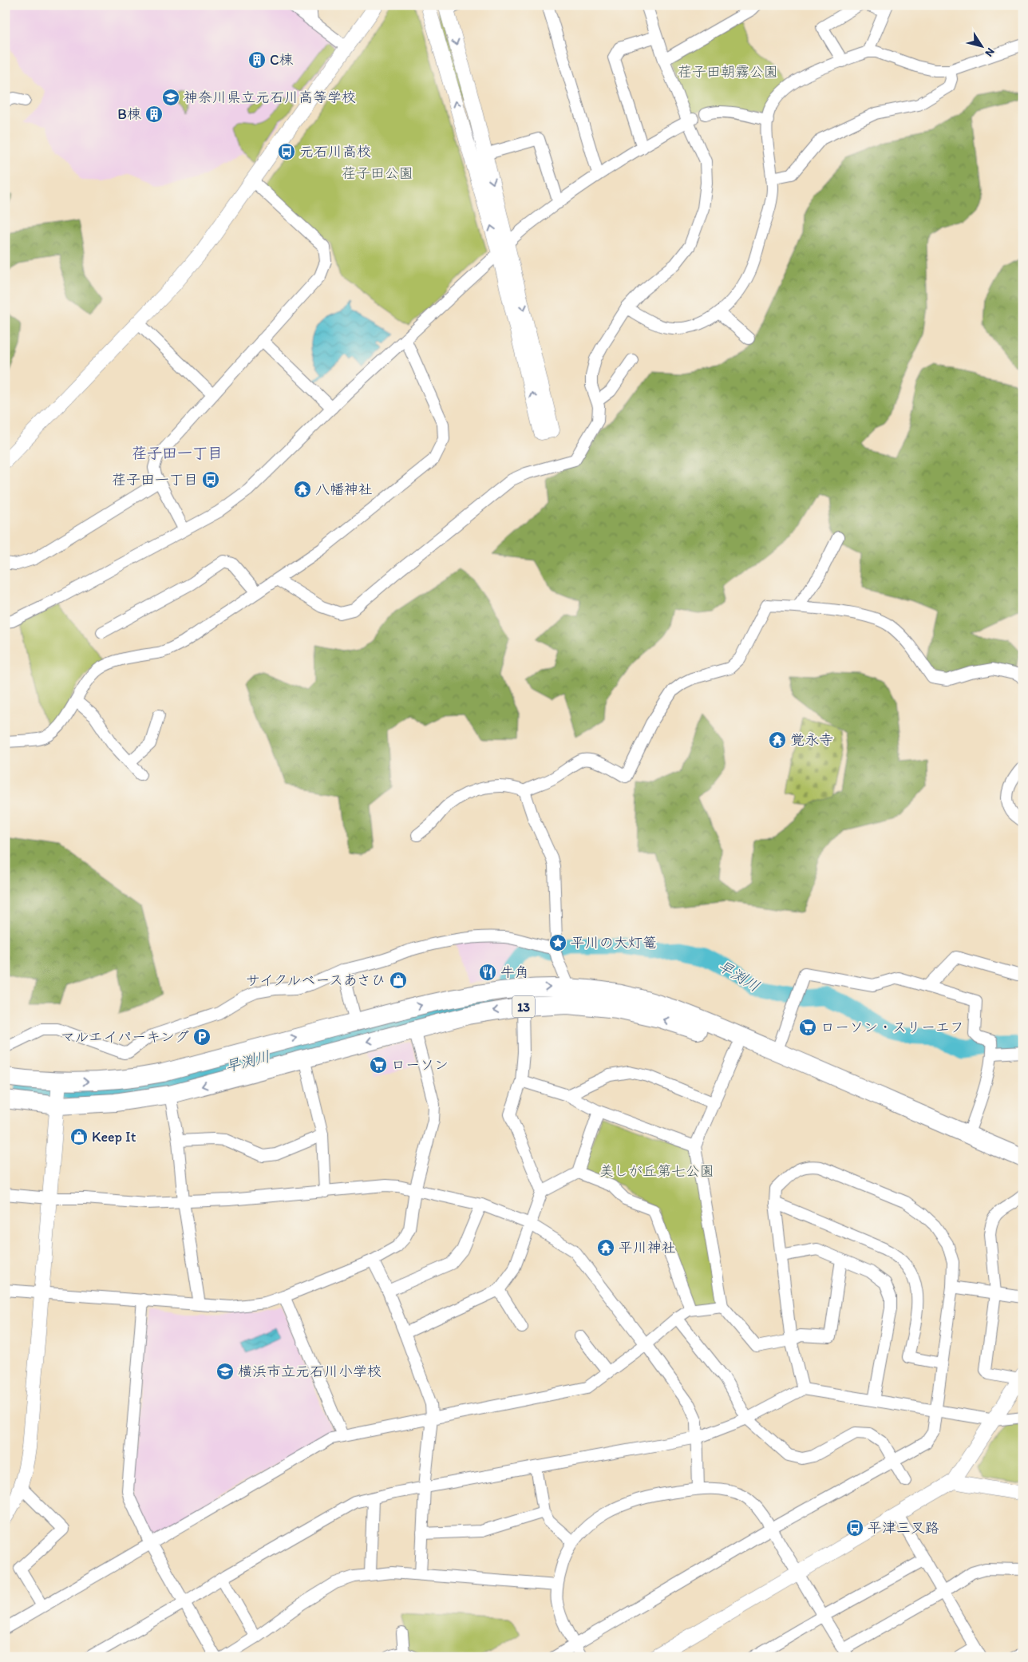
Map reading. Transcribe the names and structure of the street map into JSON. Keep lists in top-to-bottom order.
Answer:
{
  "streets": {
    "main road": ["13"]
  },
  "districts": ["荏子田一丁目"],
  "water": ["早渕川"],
  "parks": ["荏子田朝霧公園", "荏子田公園", "美しが丘第七公園"],
  "places": {
    "building": ["C棟", "B棟"],
    "school or university": ["神奈川県立元石川高等学校", "横浜市立元石川小学校"],
    "bus stop": ["元石川高校", "荏子田一丁目", "平津三叉路"],
    "temple": ["八幡神社", "覚永寺", "平川神社"],
    "place": ["平川の大灯篭"],
    "restaurant": ["牛角"],
    "shop": ["サイクルベースあさひ", "Keep It"],
    "supermarket": ["ローソン・スリーエフ", "ローソン"],
    "parking": ["マルエイパーキング"]
  },
  "north": "bottom right"
}
